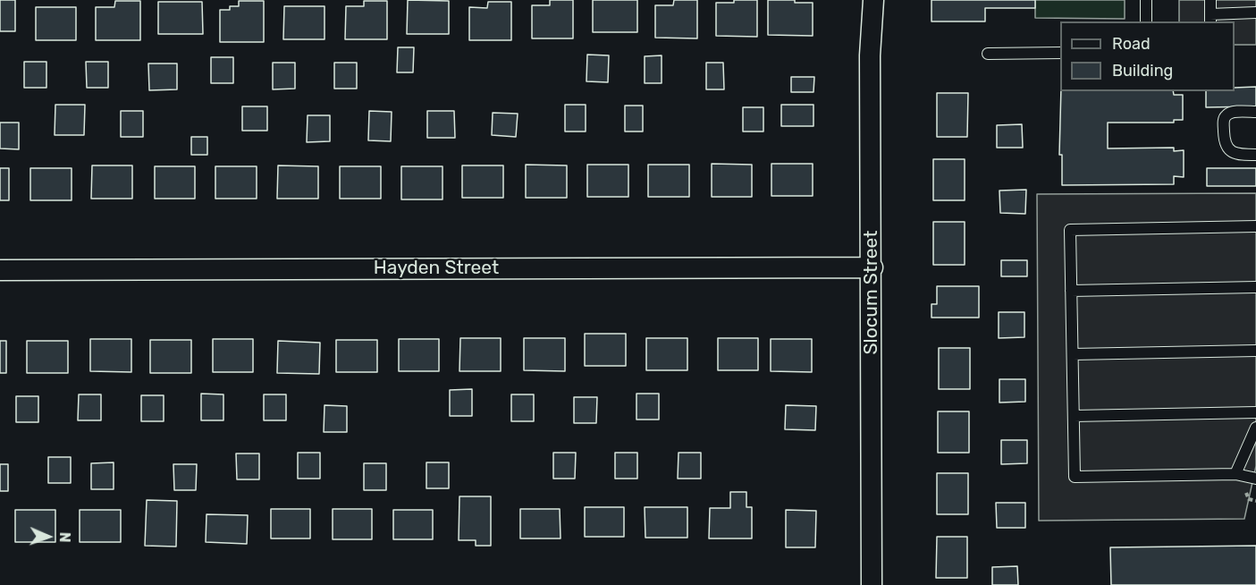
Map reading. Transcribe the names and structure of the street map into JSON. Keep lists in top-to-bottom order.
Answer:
{
  "streets": {
    "street": ["Hayden Street", "Slocum Street"]
  },
  "crossings": [
    ["Hayden Street", "Slocum Street"]
  ],
  "legend": ["Road", "Building"],
  "north": "right"
}
